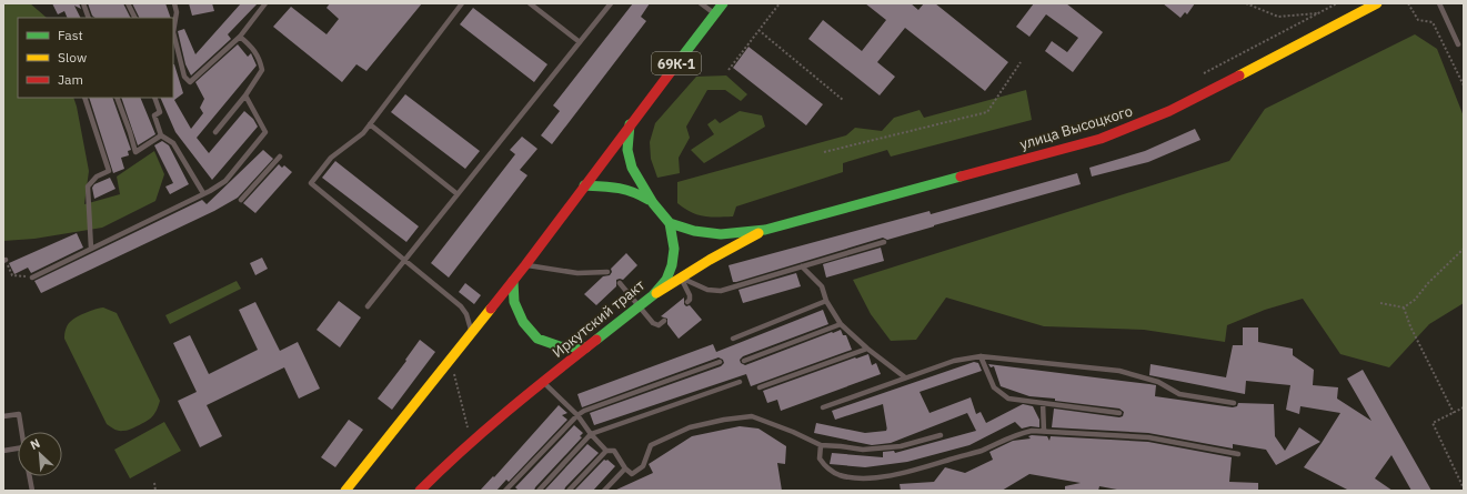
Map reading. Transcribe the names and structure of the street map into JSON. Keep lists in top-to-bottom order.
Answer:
{
  "streets": {
    "main road": ["69К-1", "улица Высоцкого", "Иркутский тракт"]
  },
  "crossings": [
    ["69К-1", "Иркутский тракт"],
    ["улица Высоцкого", "Иркутский тракт"]
  ],
  "legend": ["Fast", "Slow", "Jam"],
  "north": "top left"
}
